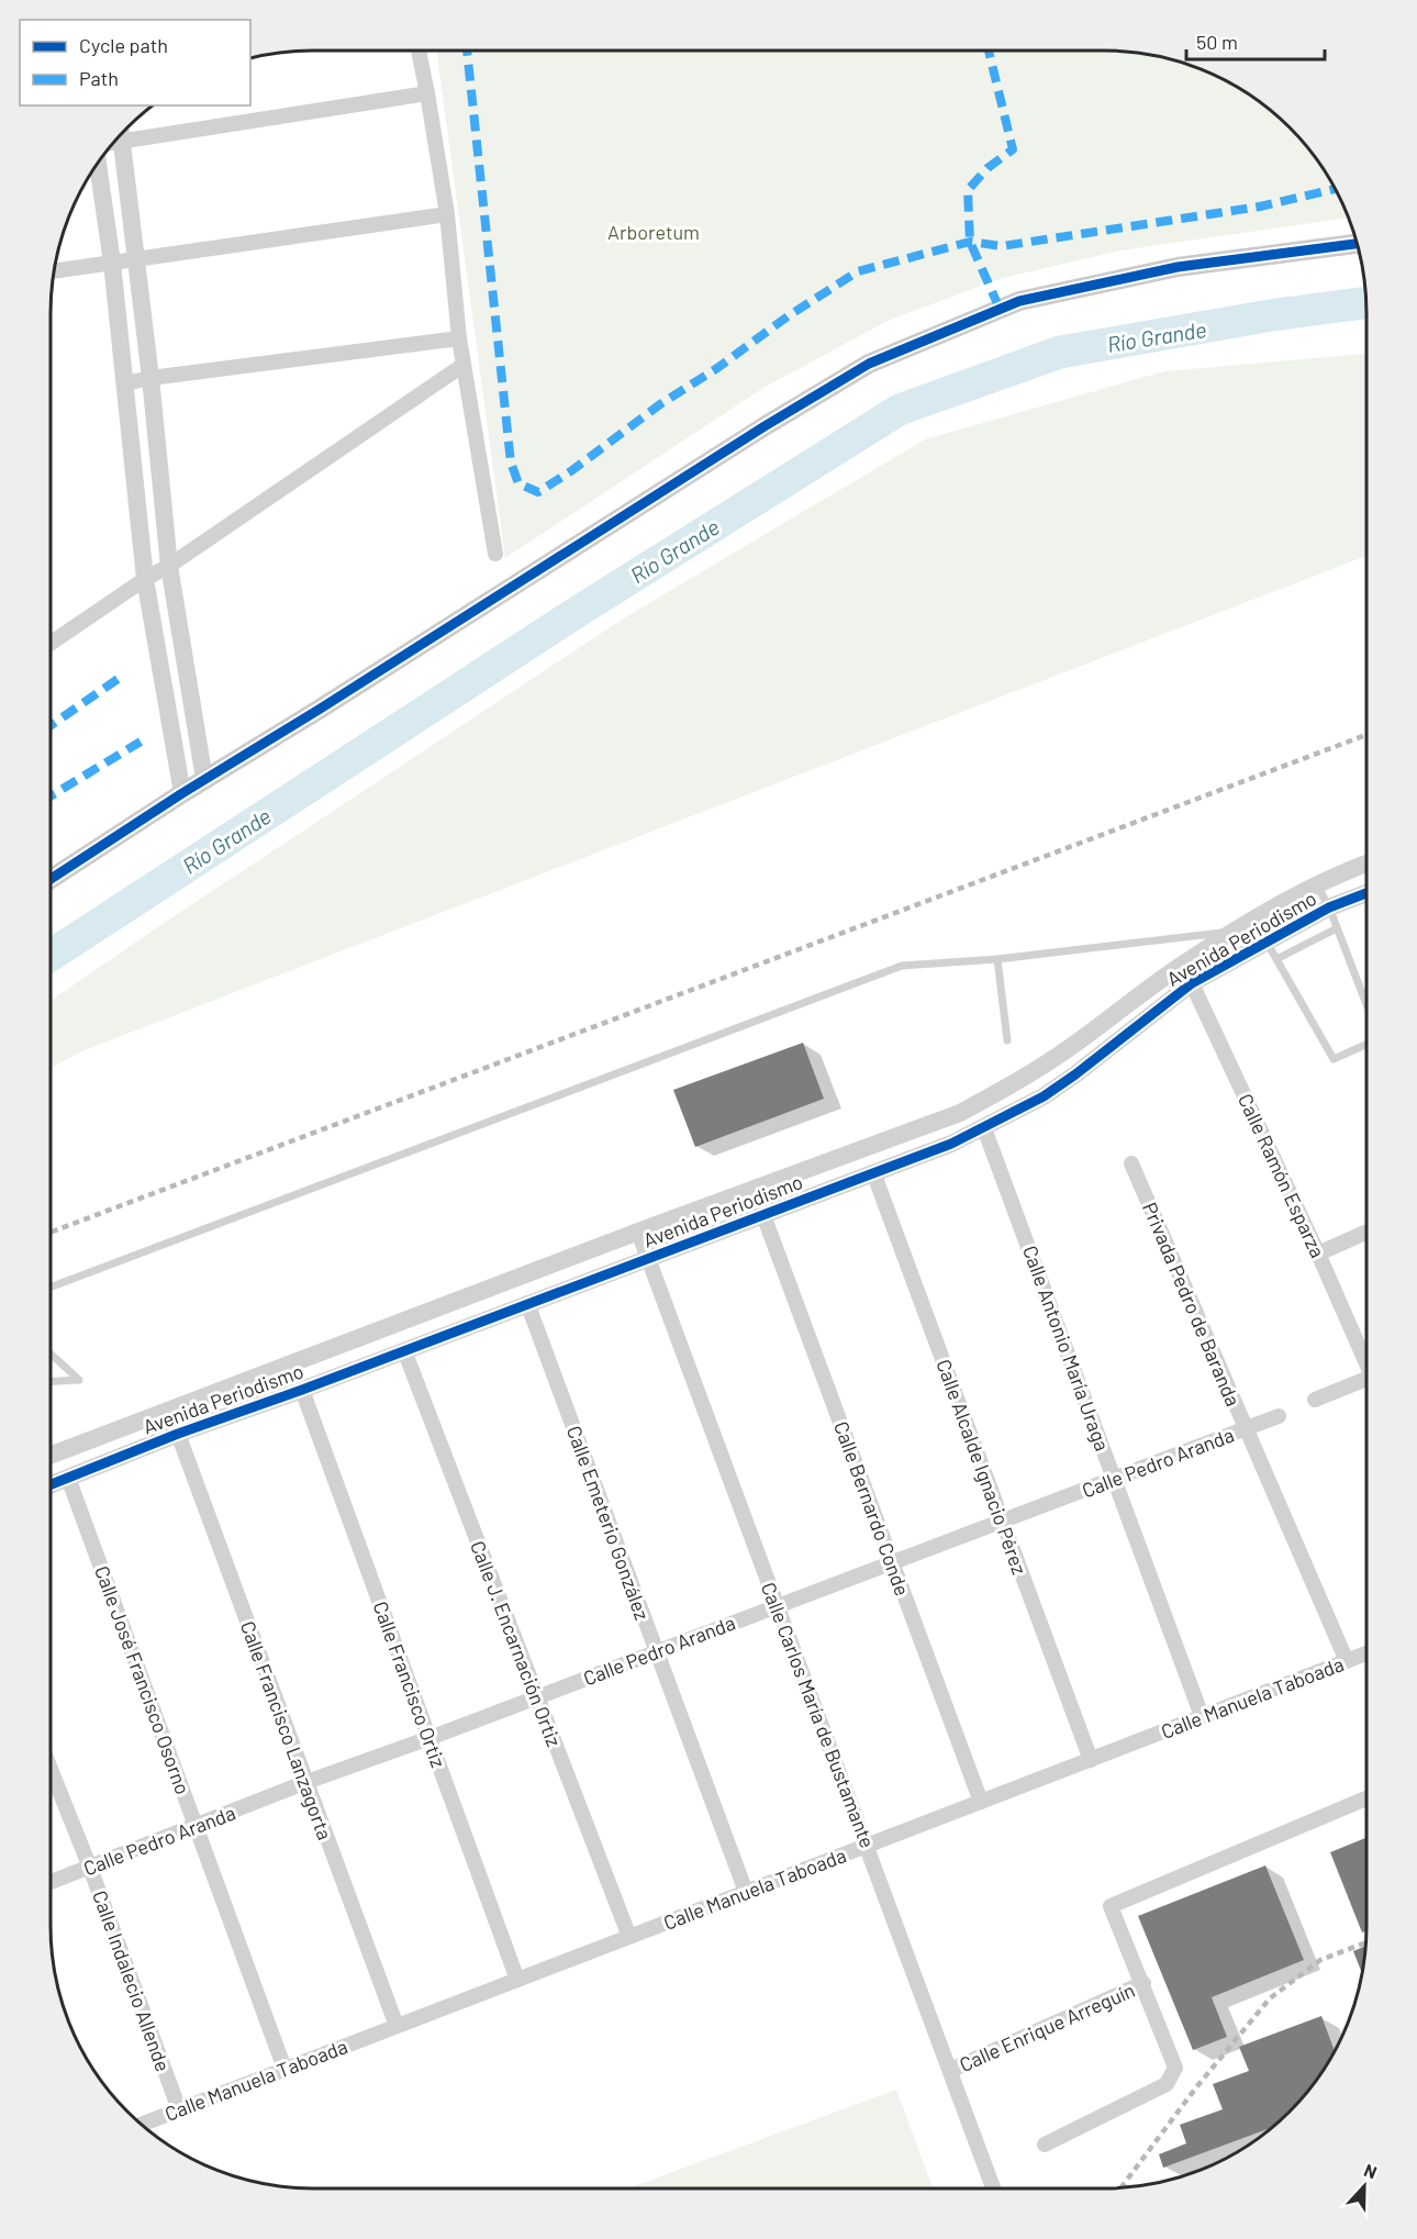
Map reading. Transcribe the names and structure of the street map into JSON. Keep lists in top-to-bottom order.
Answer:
{
  "streets": {
    "street": [
      "Avenida Periodismo",
      "Calle Ramón Esparza",
      "Privada Pedro de Baranda",
      "Calle Antonio María Uraga",
      "Calle Pedro Aranda",
      "Calle Alcalde Ignacio Pérez",
      "Calle Bernardo Conde",
      "Calle Emeterio González",
      "Calle J. Encarnación Ortiz",
      "Calle José Francisco Osorno",
      "Calle Francisco Ortiz",
      "Calle Manuela Taboada",
      "Calle Carlos María de Bustamante",
      "Calle Francisco Lanzagorta",
      "Calle Indalecio Allende",
      "Calle Enrique Arreguín"
    ]
  },
  "crossings": [
    ["Avenida Periodismo", "Calle Ramón Esparza"],
    ["Avenida Periodismo", "Calle Antonio María Uraga"],
    ["Avenida Periodismo", "Calle Alcalde Ignacio Pérez"],
    ["Avenida Periodismo", "Calle Bernardo Conde"],
    ["Avenida Periodismo", "Calle Emeterio González"],
    ["Avenida Periodismo", "Calle J. Encarnación Ortiz"],
    ["Avenida Periodismo", "Calle José Francisco Osorno"],
    ["Avenida Periodismo", "Calle Francisco Ortiz"],
    ["Avenida Periodismo", "Calle Carlos María de Bustamante"],
    ["Avenida Periodismo", "Calle Francisco Lanzagorta"],
    ["Privada Pedro de Baranda", "Calle Pedro Aranda"],
    ["Privada Pedro de Baranda", "Calle Manuela Taboada"],
    ["Calle Antonio María Uraga", "Calle Pedro Aranda"],
    ["Calle Antonio María Uraga", "Calle Manuela Taboada"],
    ["Calle Pedro Aranda", "Calle Alcalde Ignacio Pérez"],
    ["Calle Pedro Aranda", "Calle Bernardo Conde"],
    ["Calle Pedro Aranda", "Calle Emeterio González"],
    ["Calle Pedro Aranda", "Calle J. Encarnación Ortiz"],
    ["Calle Pedro Aranda", "Calle José Francisco Osorno"],
    ["Calle Pedro Aranda", "Calle Francisco Ortiz"],
    ["Calle Pedro Aranda", "Calle Carlos María de Bustamante"],
    ["Calle Pedro Aranda", "Calle Francisco Lanzagorta"],
    ["Calle Pedro Aranda", "Calle Indalecio Allende"],
    ["Calle Alcalde Ignacio Pérez", "Calle Manuela Taboada"],
    ["Calle Bernardo Conde", "Calle Manuela Taboada"],
    ["Calle Emeterio González", "Calle Manuela Taboada"],
    ["Calle J. Encarnación Ortiz", "Calle Manuela Taboada"],
    ["Calle José Francisco Osorno", "Calle Manuela Taboada"],
    ["Calle Francisco Ortiz", "Calle Manuela Taboada"],
    ["Calle Manuela Taboada", "Calle Carlos María de Bustamante"],
    ["Calle Manuela Taboada", "Calle Francisco Lanzagorta"],
    ["Calle Manuela Taboada", "Calle Indalecio Allende"],
    ["Calle Carlos María de Bustamante", "Calle Enrique Arreguín"]
  ],
  "water": ["Río Grande"],
  "parks": ["Arboretum"],
  "legend": ["Cycle path", "Path"],
  "scale_bar": "50 m",
  "north": "top"
}
